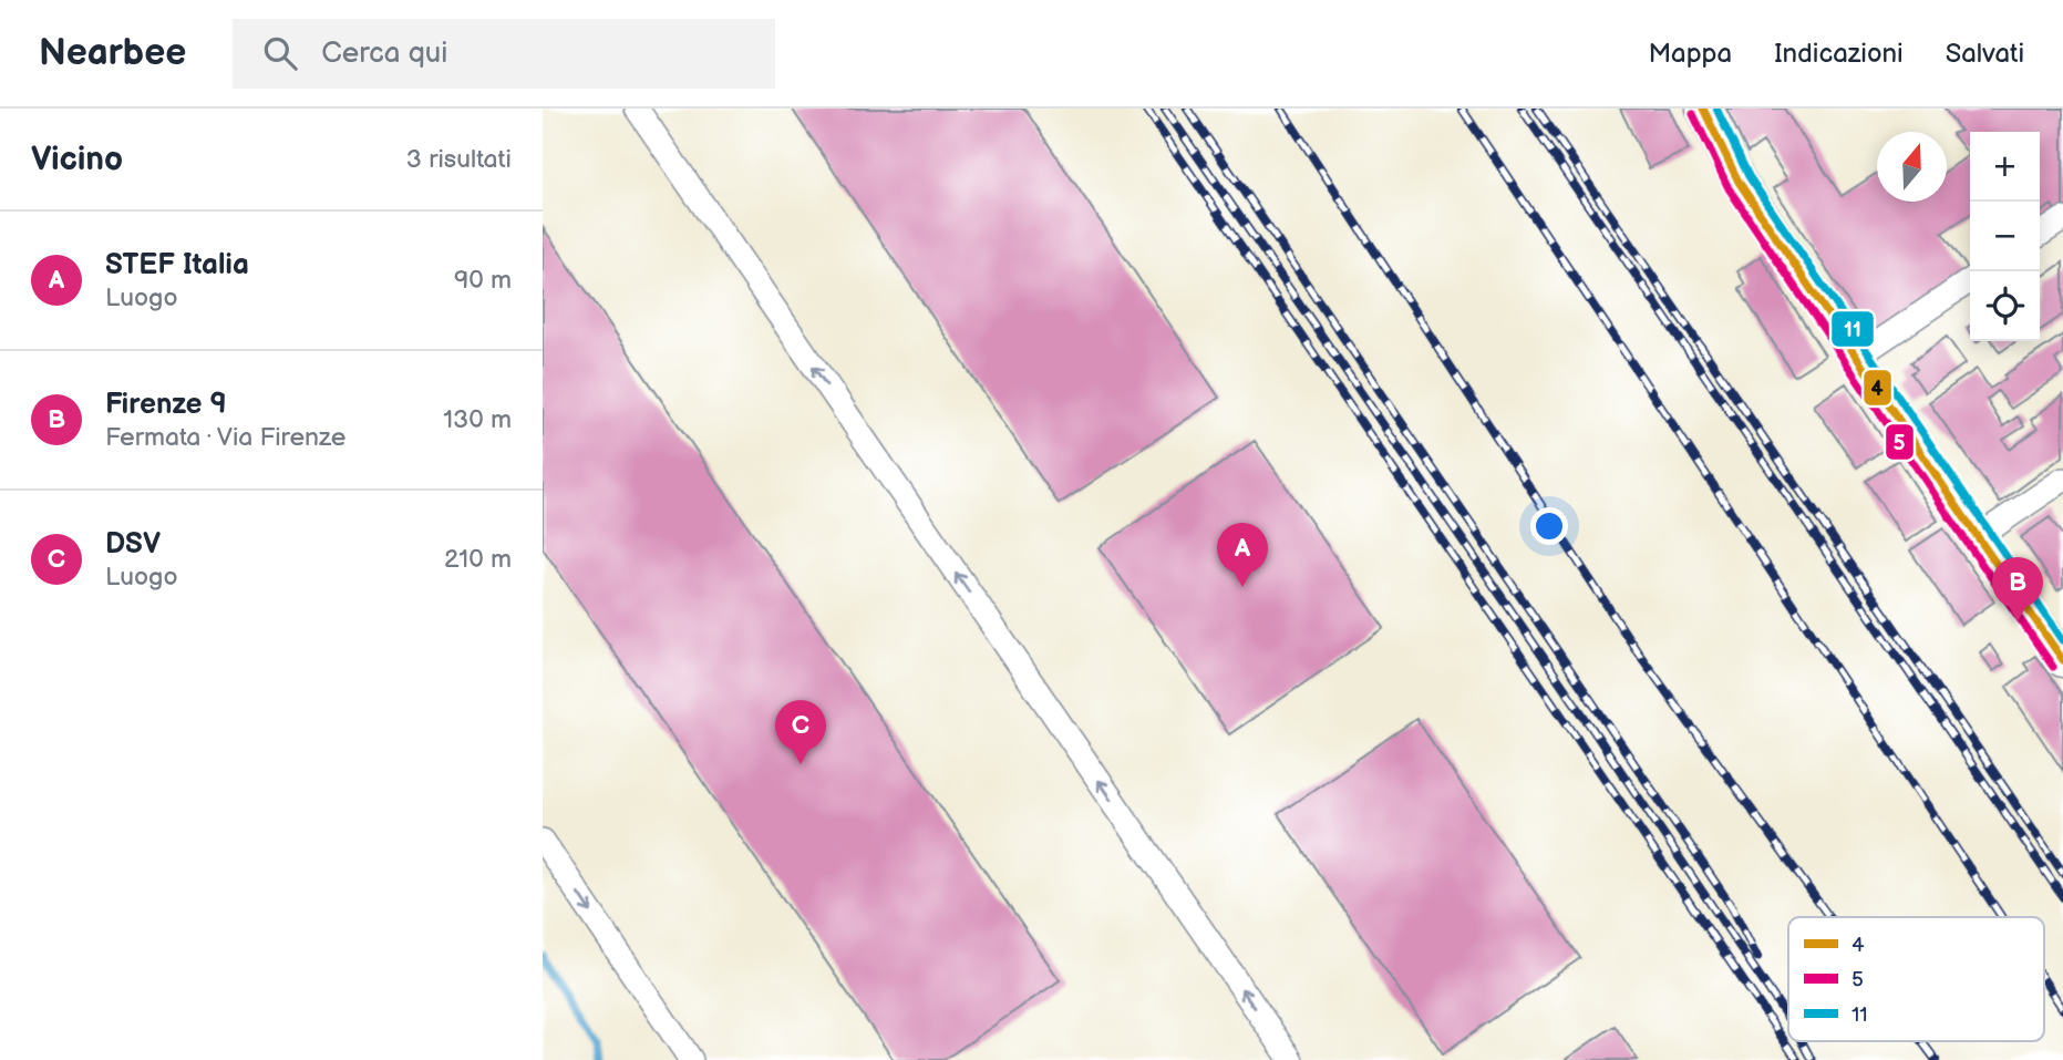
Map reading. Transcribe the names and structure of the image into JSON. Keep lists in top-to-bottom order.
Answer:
{
  "lines": ["transit line 4", "transit line 11", "transit line 5"],
  "legend": ["4", "5", "11"],
  "north": "top",
  "page": {
    "header": "Nearbee",
    "search": "Cerca qui",
    "nav": ["Mappa", "Indicazioni", "Salvati"],
    "heading": ["Vicino", "3 risultati"],
    "map_buttons": ["+", "−"],
    "list": [
      {
        "mark": "A",
        "name": "STEF Italia",
        "note": "Luogo",
        "value": "90 m"
      },
      {
        "mark": "B",
        "name": "Firenze 9",
        "note": "Fermata · Via Firenze",
        "value": "130 m"
      },
      {
        "mark": "C",
        "name": "DSV",
        "note": "Luogo",
        "value": "210 m"
      }
    ],
    "pins": ["A", "B", "C"]
  }
}
